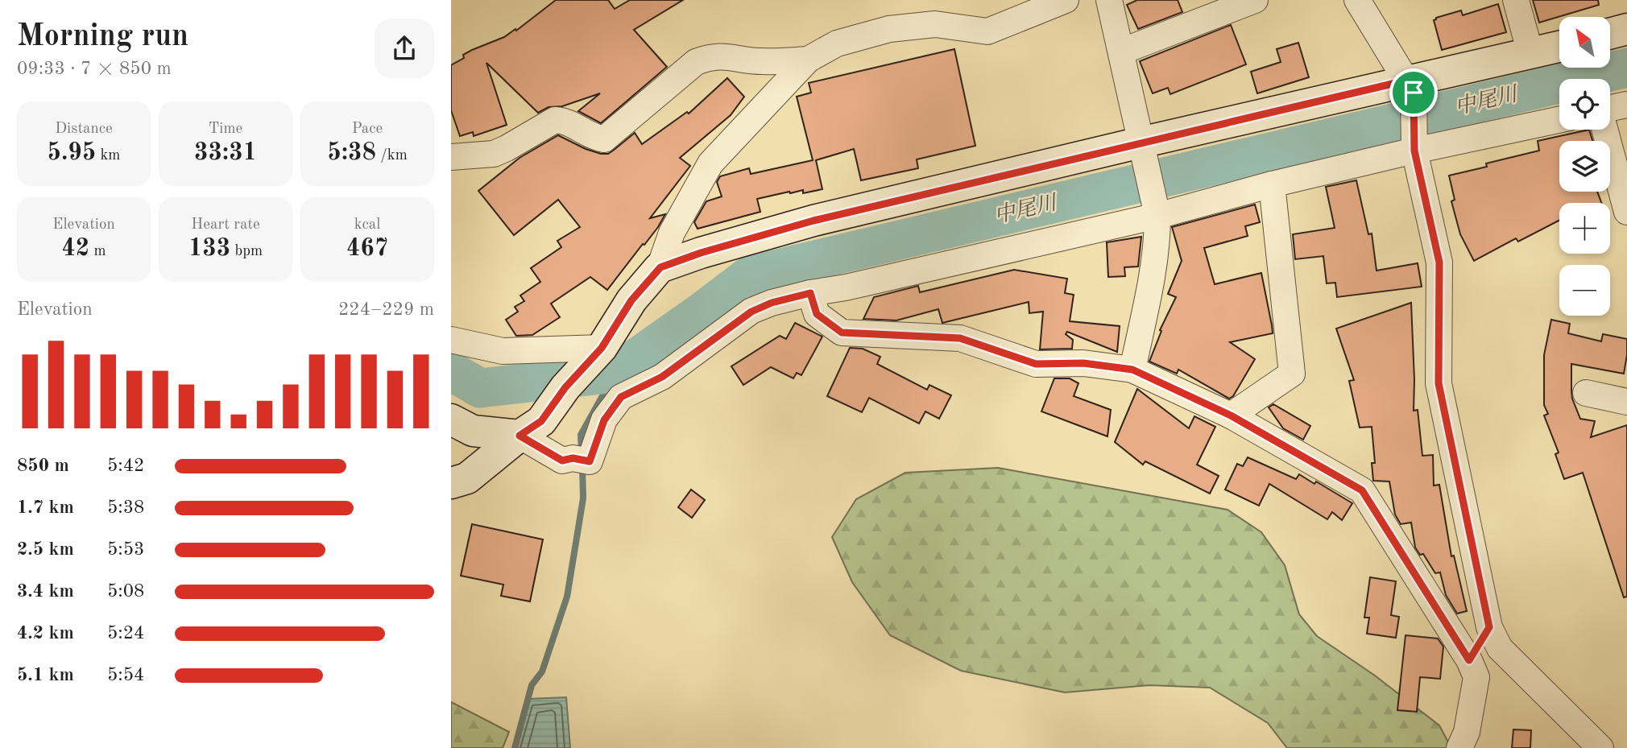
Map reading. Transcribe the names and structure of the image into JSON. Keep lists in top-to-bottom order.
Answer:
{
  "water": ["中尾川"],
  "north": "top left",
  "page": {
    "heading": ["Morning run", "09:33 · 7 × 850 m"],
    "map_buttons": ["+", "−"],
    "stats": [
      ["Distance", "5.95 km"],
      ["Time", "33:31"],
      ["Pace", "5:38 /km"],
      ["Elevation", "42 m"],
      ["Heart rate", "133 bpm"],
      ["kcal", "467"]
    ],
    "chart": ["Elevation", "224–229 m"],
    "list": [
      {
        "name": "850 m",
        "note": "5:42"
      },
      {
        "name": "1.7 km",
        "note": "5:38"
      },
      {
        "name": "2.5 km",
        "note": "5:53"
      },
      {
        "name": "3.4 km",
        "note": "5:08"
      },
      {
        "name": "4.2 km",
        "note": "5:24"
      },
      {
        "name": "5.1 km",
        "note": "5:54"
      }
    ]
  }
}
